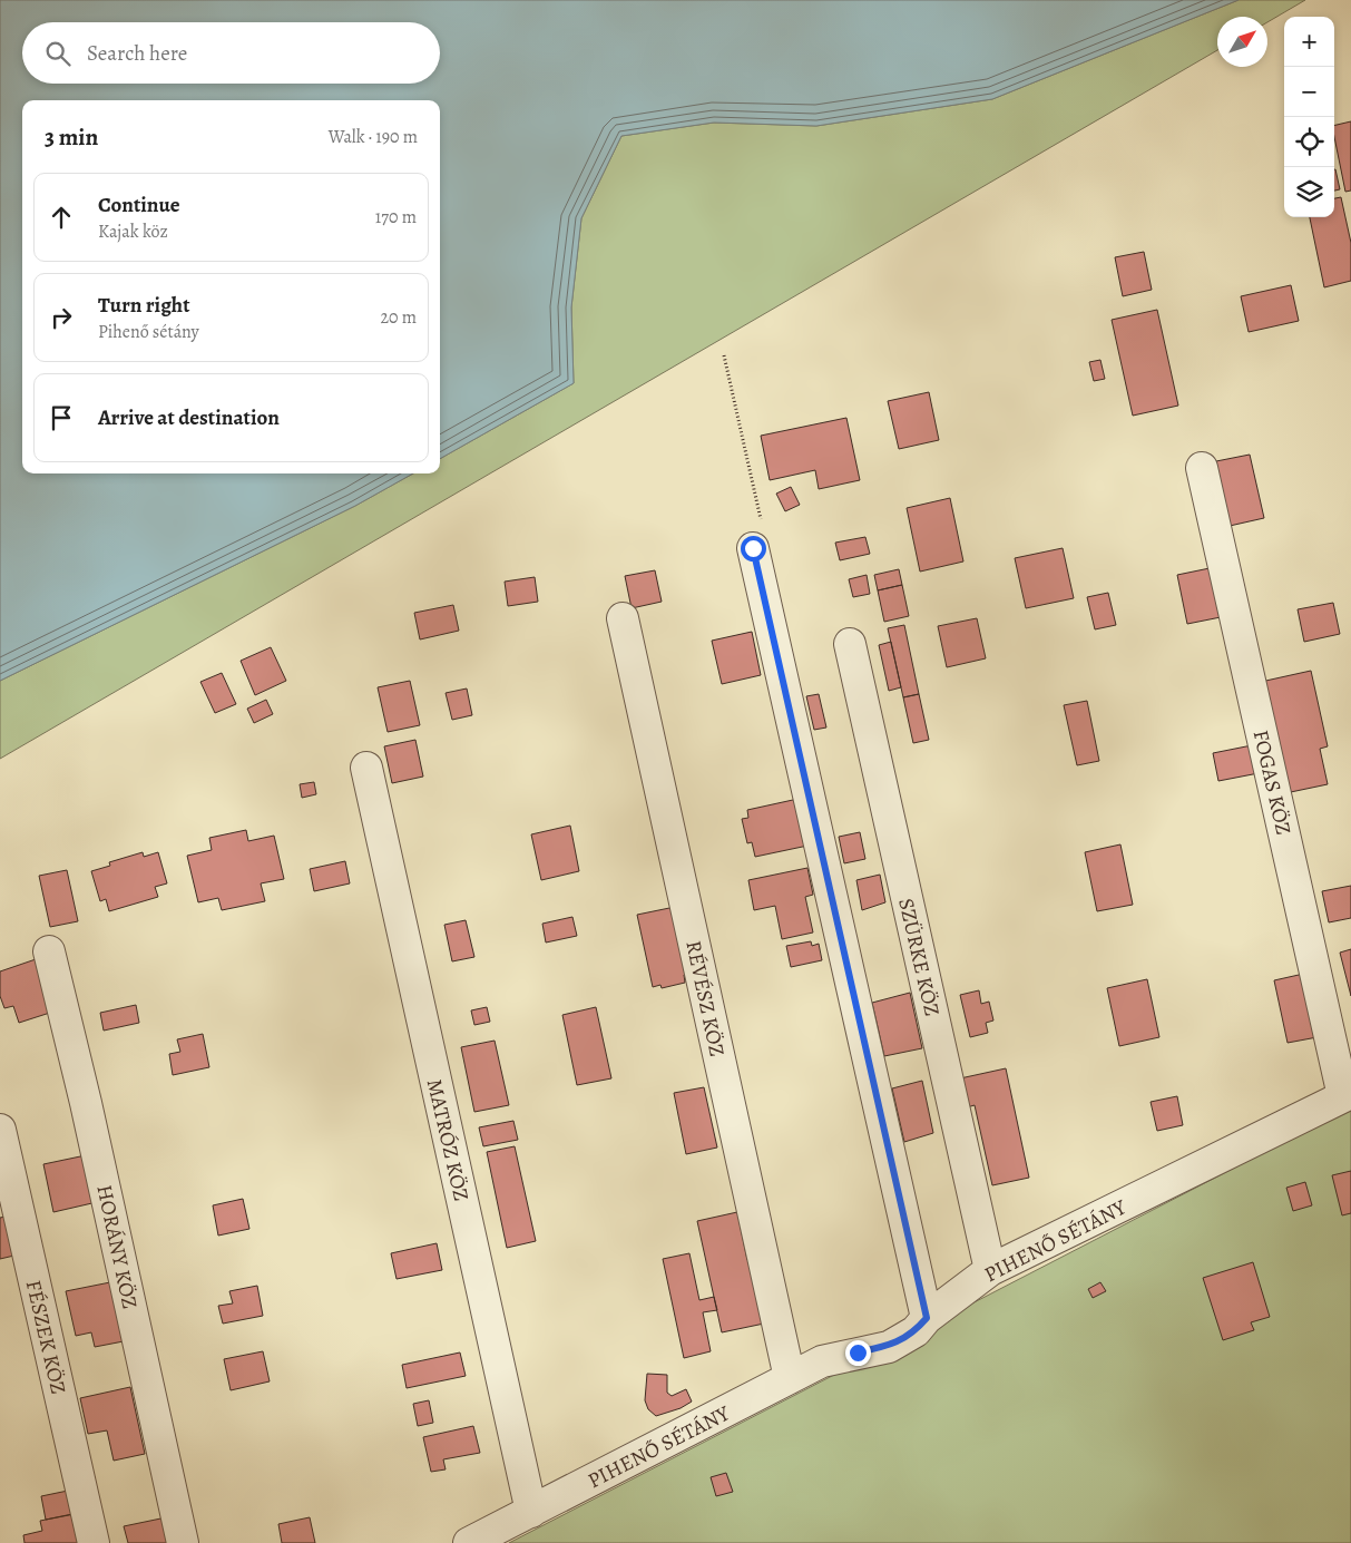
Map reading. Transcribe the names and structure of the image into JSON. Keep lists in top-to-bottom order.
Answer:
{
  "streets": {
    "street": [
      "FOGAS KÖZ",
      "SZÜRKE KÖZ",
      "RÉVÉSZ KÖZ",
      "MATRÓZ KÖZ",
      "PIHENŐ SÉTÁNY",
      "HORÁNY KÖZ",
      "FÉSZEK KÖZ"
    ]
  },
  "crossings": [
    ["FOGAS KÖZ", "PIHENŐ SÉTÁNY"],
    ["SZÜRKE KÖZ", "PIHENŐ SÉTÁNY"],
    ["RÉVÉSZ KÖZ", "PIHENŐ SÉTÁNY"],
    ["MATRÓZ KÖZ", "PIHENŐ SÉTÁNY"]
  ],
  "north": "top right",
  "page": {
    "map_buttons": ["+", "−"],
    "search": "Search here",
    "heading": ["3 min", "Walk · 190 m"],
    "list": [
      ["Continue", "Kajak köz", "170 m"],
      ["Turn right", "Pihenő sétány", "20 m"],
      "Arrive at destination"
    ]
  }
}
